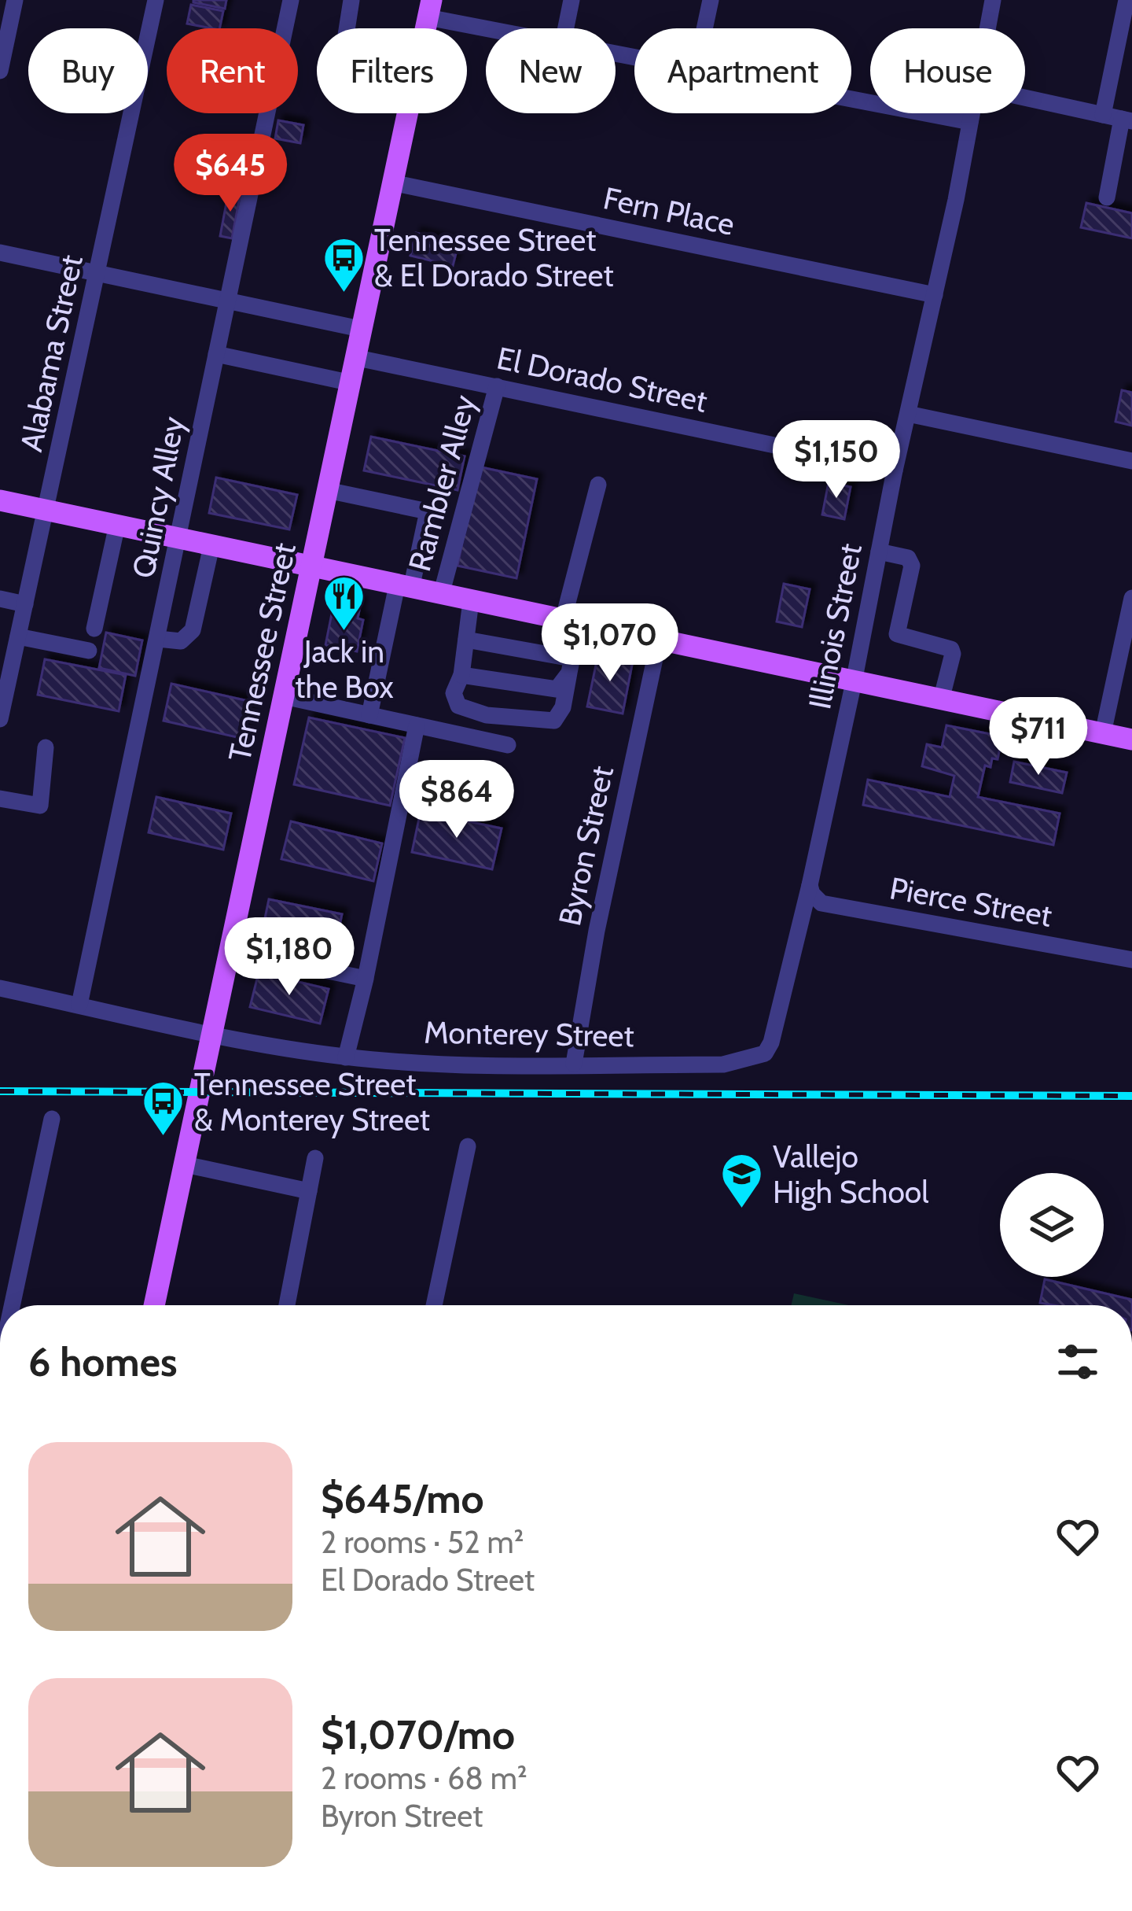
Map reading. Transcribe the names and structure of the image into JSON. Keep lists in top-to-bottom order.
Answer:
{
  "streets": {
    "main road": ["Tennessee Street"],
    "street": [
      "Fern Place",
      "Alabama Street",
      "El Dorado Street",
      "Rambler Alley",
      "Quincy Alley",
      "Illinois Street",
      "Byron Street",
      "Pierce Street",
      "Monterey Street"
    ]
  },
  "crossings": [
    ["Fern Place", "Illinois Street"],
    ["Fern Place", "Tennessee Street"],
    ["El Dorado Street", "Rambler Alley"],
    ["El Dorado Street", "Illinois Street"],
    ["El Dorado Street", "Tennessee Street"],
    ["Quincy Alley", "Monterey Street"],
    ["Illinois Street", "Pierce Street"],
    ["Illinois Street", "Monterey Street"],
    ["Tennessee Street", "Monterey Street"],
    ["Byron Street", "Monterey Street"]
  ],
  "places": {
    "bus stop": ["Tennessee Street & El Dorado Street", "Tennessee Street & Monterey Street"],
    "restaurant": ["Jack in the Box"],
    "school or university": ["Vallejo High School"]
  },
  "page": {
    "chip": [
      "Buy",
      "Rent",
      "Filters",
      "New",
      "Apartment",
      "House"
    ],
    "price": [
      "$645",
      "$1,150",
      "$1,070",
      "$711",
      "$864",
      "$1,180"
    ],
    "heading": "6 homes",
    "list": [
      {
        "name": "$645/mo",
        "note": "2 rooms · 52 m² · El Dorado Street"
      },
      {
        "name": "$1,070/mo",
        "note": "2 rooms · 68 m² · Byron Street"
      }
    ]
  }
}
